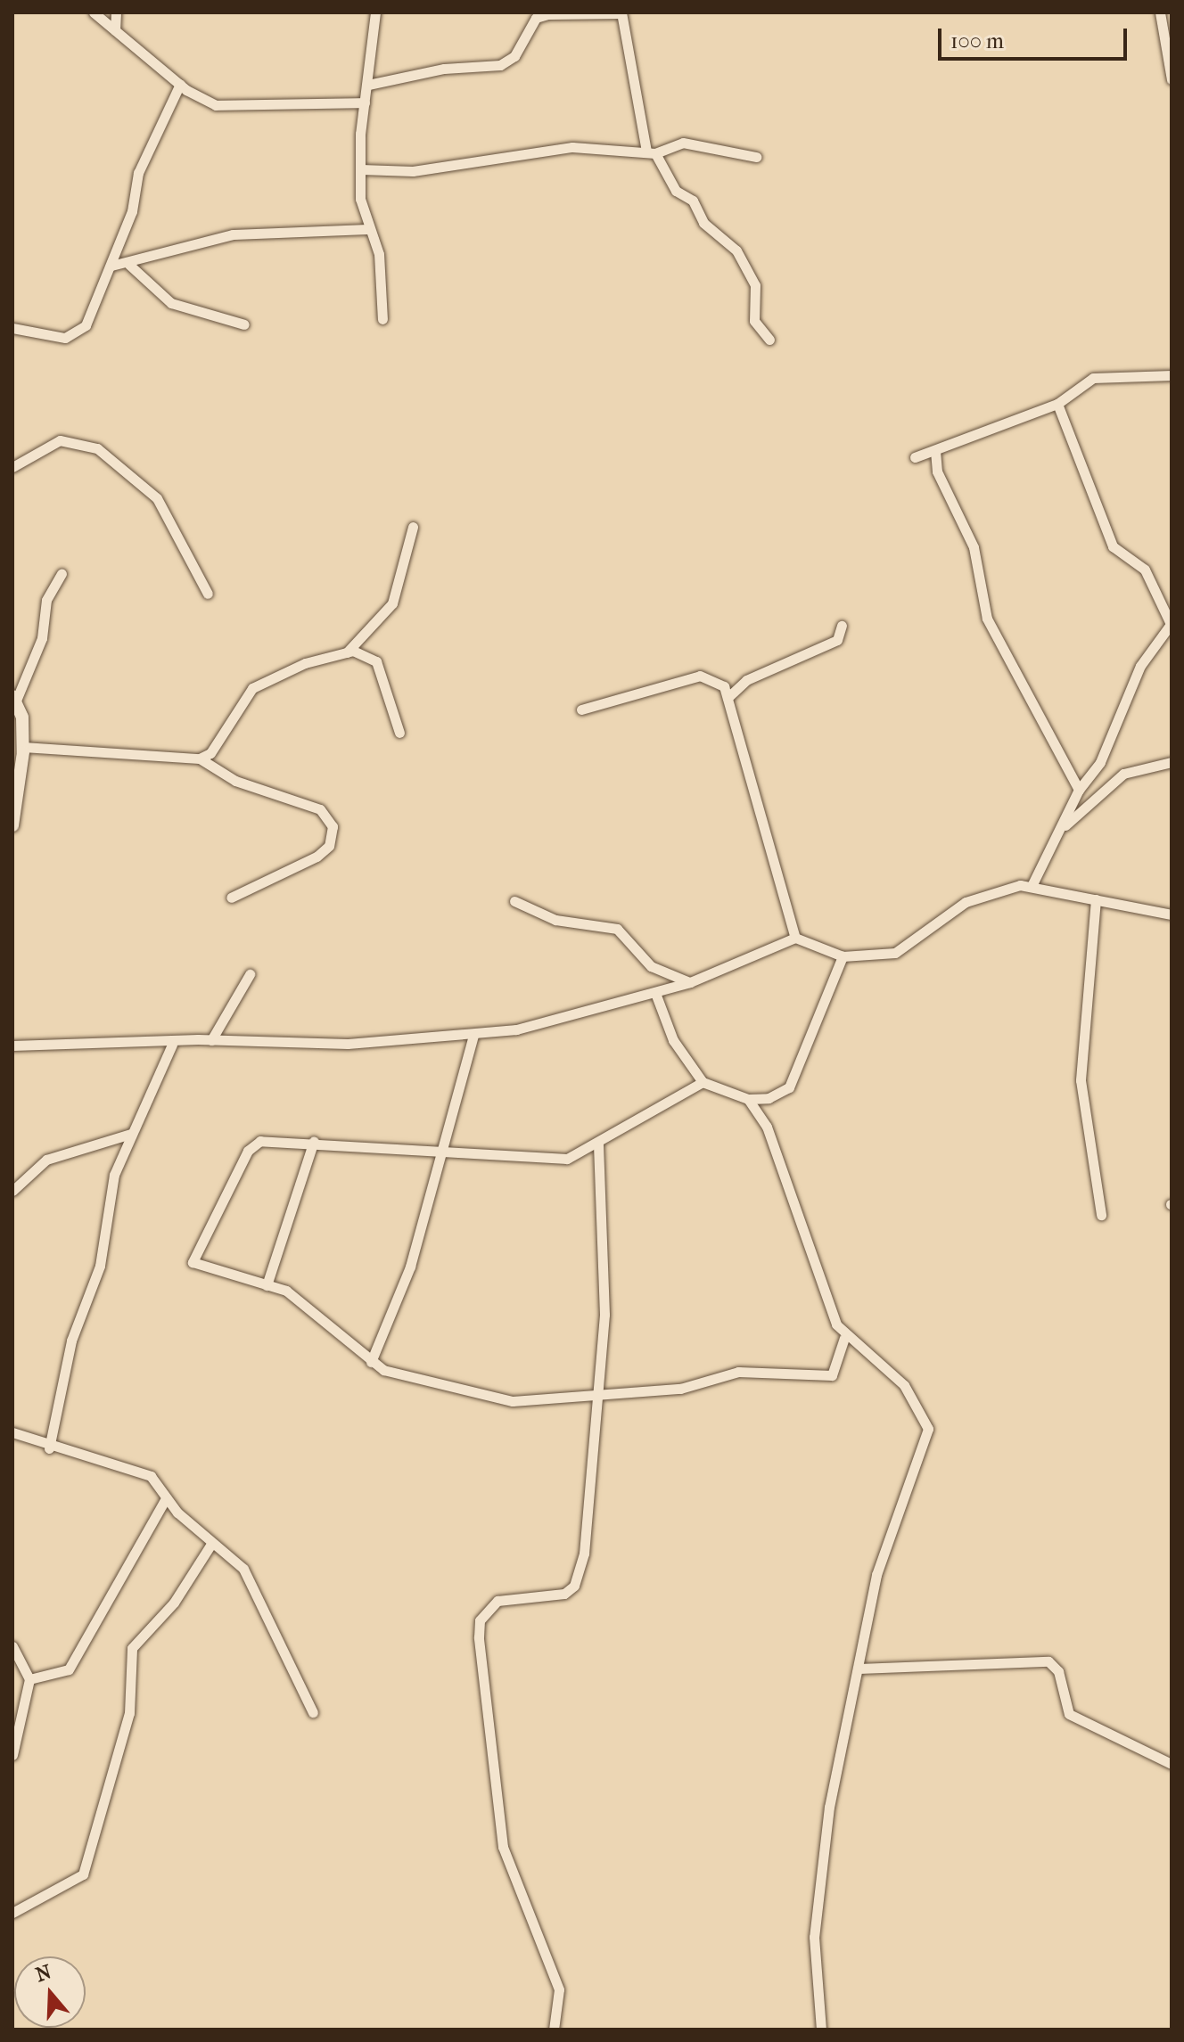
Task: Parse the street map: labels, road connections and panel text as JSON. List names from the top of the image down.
{
  "scale_bar": "100 m",
  "north": "top"
}
